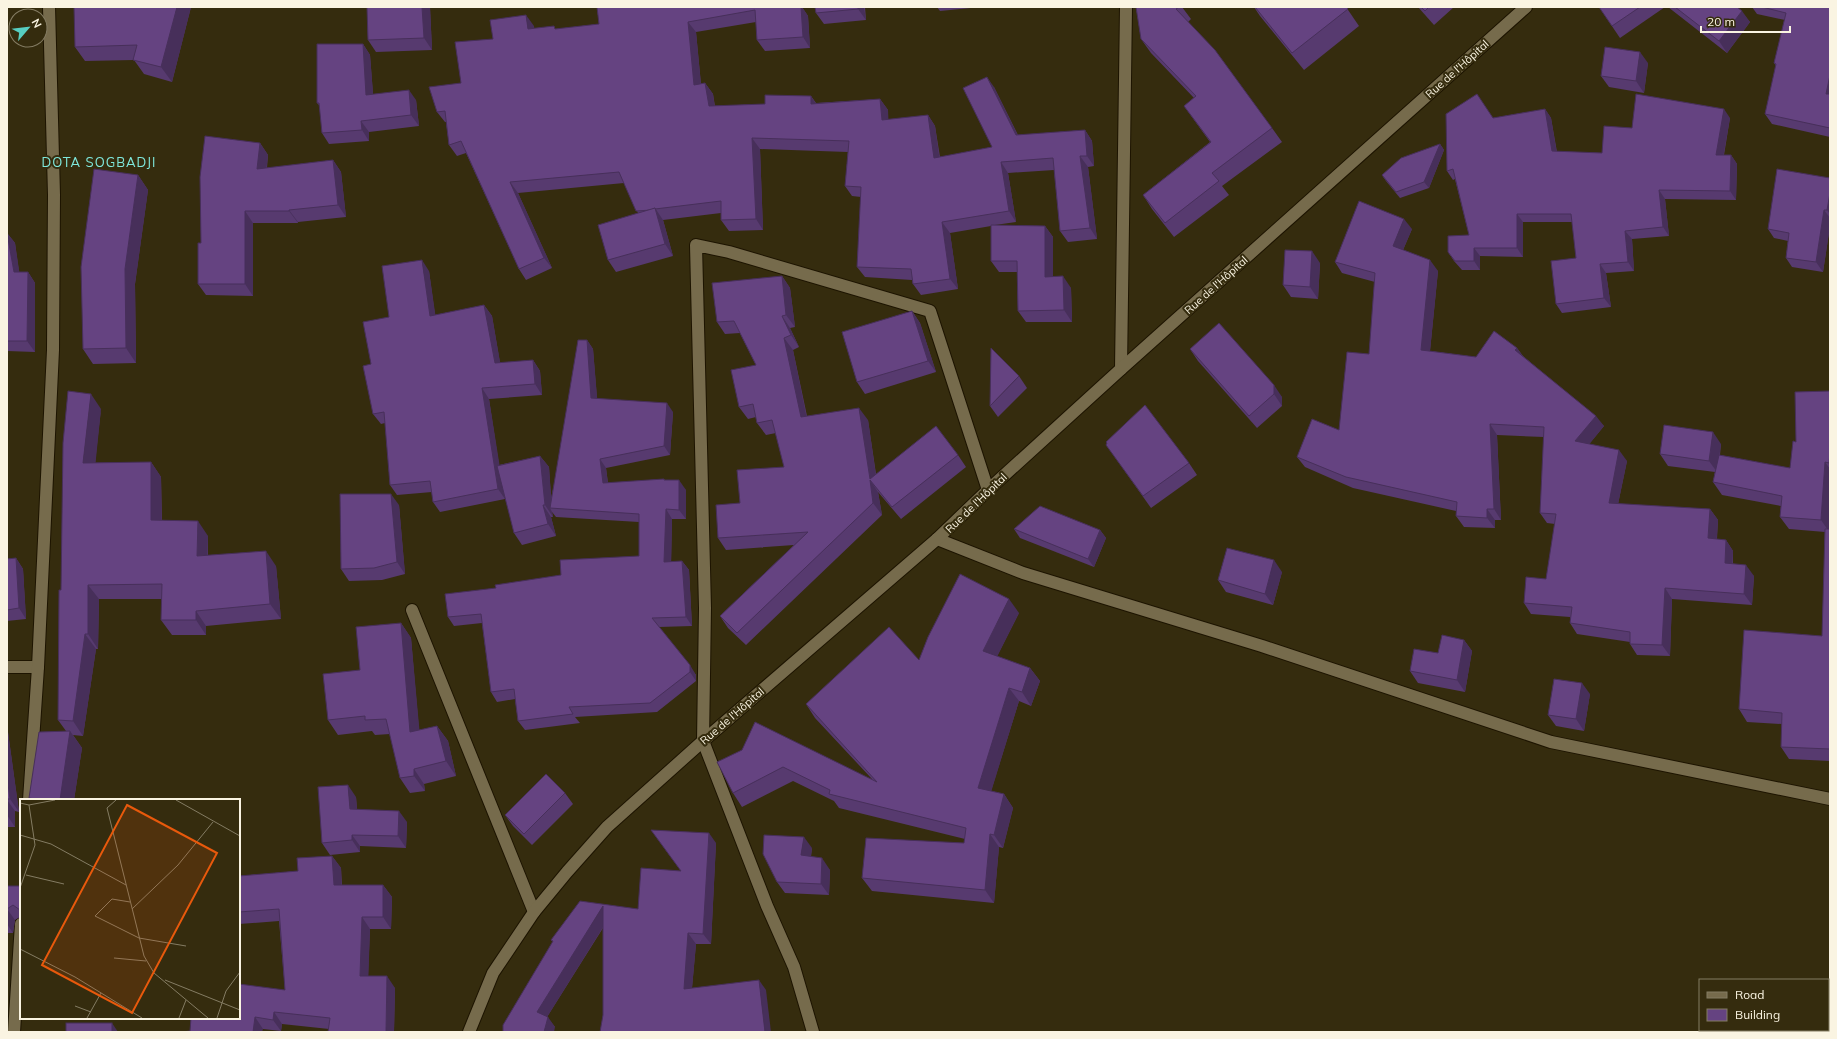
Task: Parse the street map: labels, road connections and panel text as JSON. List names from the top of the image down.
{
  "streets": {
    "street": ["Rue de l'Hôpital"]
  },
  "districts": ["DOTA SOGBADJI"],
  "legend": ["Road", "Building"],
  "scale_bar": "20 m",
  "north": "top right"
}
